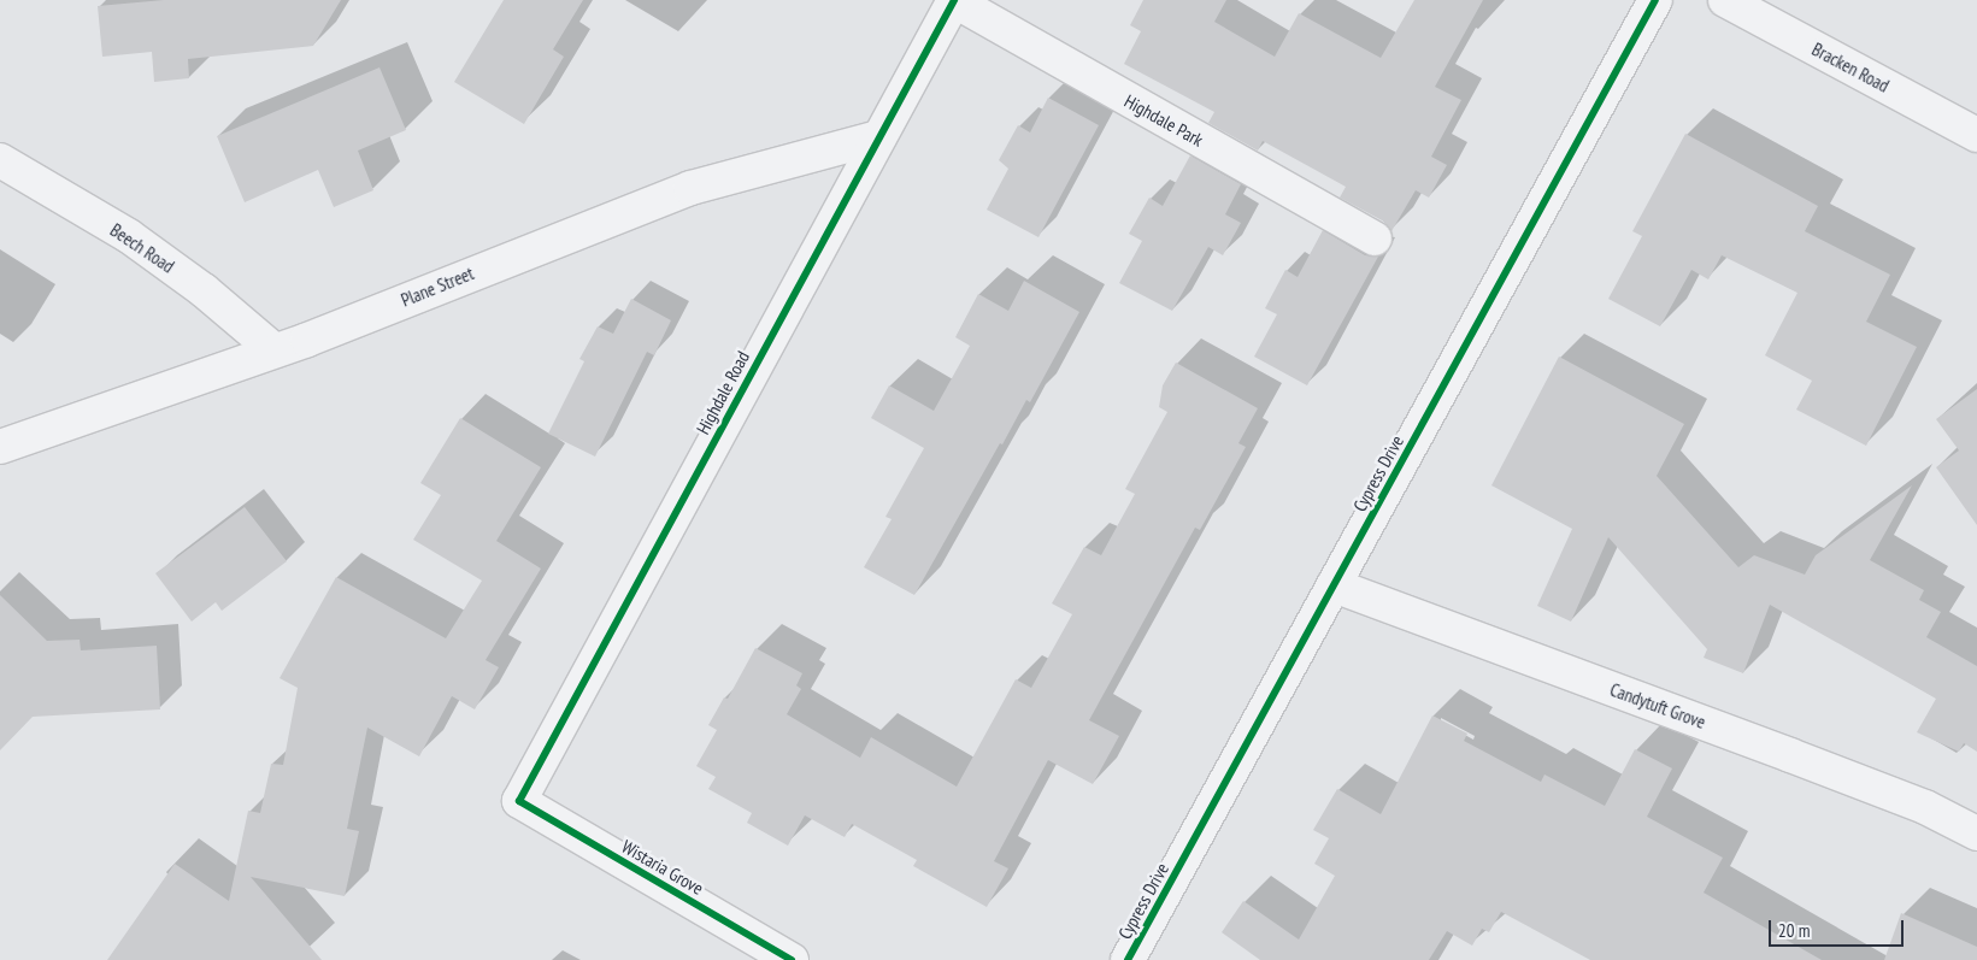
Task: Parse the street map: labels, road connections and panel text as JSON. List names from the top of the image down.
{
  "streets": {
    "street": [
      "Bracken Road",
      "Highdale Park",
      "Beech Road",
      "Plane Street",
      "Highdale Road",
      "Cypress Drive",
      "Candytuft Grove",
      "Wistaria Grove"
    ]
  },
  "crossings": [
    ["Highdale Park", "Highdale Road"],
    ["Beech Road", "Plane Street"],
    ["Plane Street", "Highdale Road"],
    ["Highdale Road", "Wistaria Grove"],
    ["Cypress Drive", "Candytuft Grove"]
  ],
  "scale_bar": "20 m"
}
